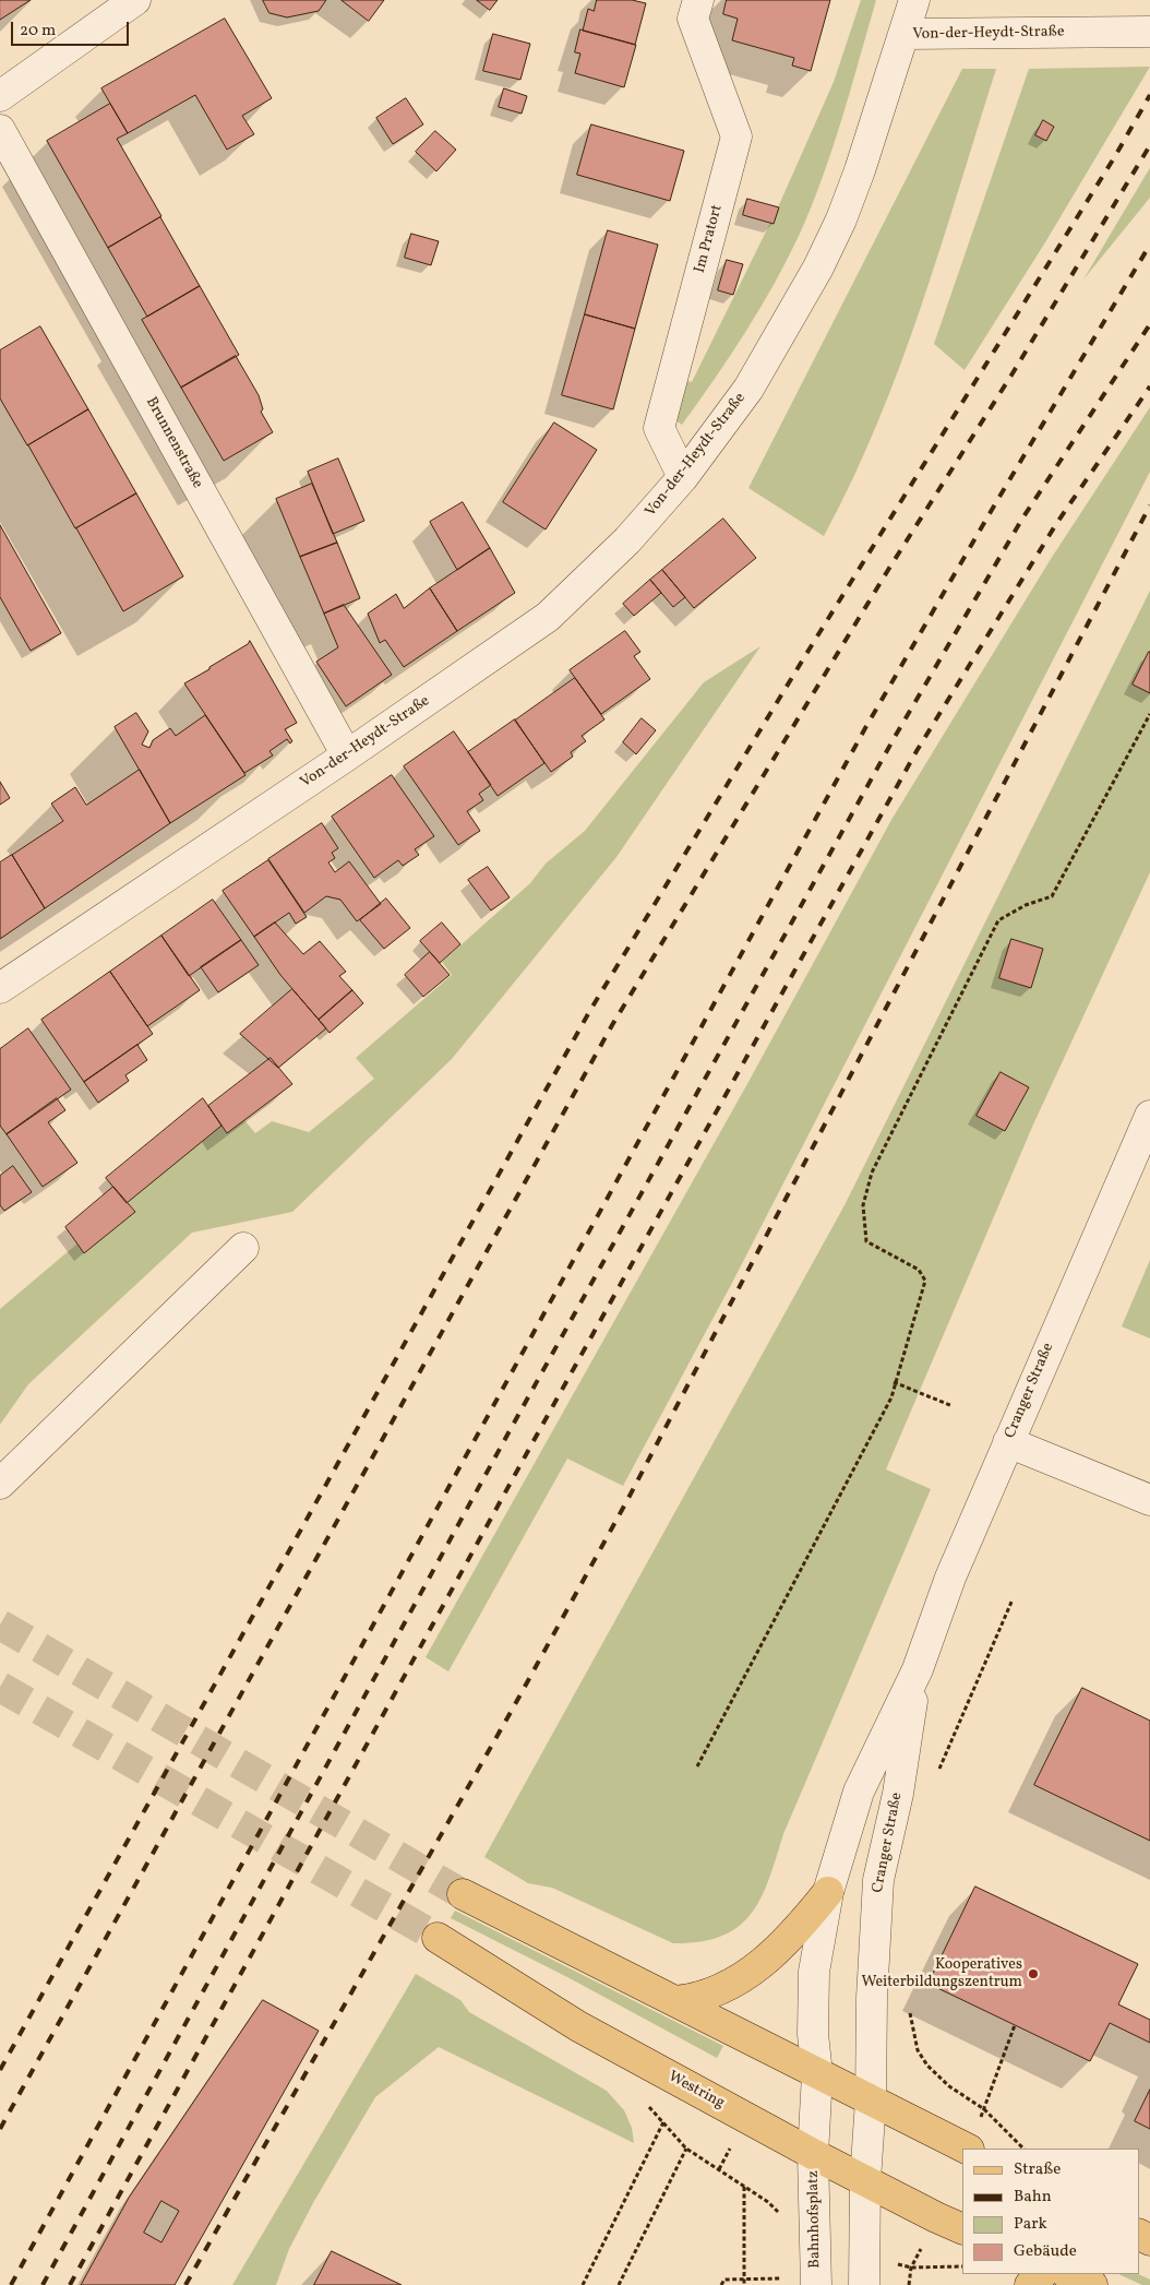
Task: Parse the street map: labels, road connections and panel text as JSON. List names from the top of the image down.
{
  "streets": {
    "main road": ["Westring"],
    "street": [
      "Von-der-Heydt-Straße",
      "Im Pratort",
      "Brunnenstraße",
      "Cranger Straße",
      "Bahnhofsplatz"
    ]
  },
  "crossings": [
    ["Von-der-Heydt-Straße", "Im Pratort"],
    ["Von-der-Heydt-Straße", "Brunnenstraße"],
    ["Cranger Straße", "Westring"],
    ["Cranger Straße", "Bahnhofsplatz"],
    ["Westring", "Bahnhofsplatz"]
  ],
  "places": ["Kooperatives Weiterbildungszentrum"],
  "legend": [
    "Straße",
    "Bahn",
    "Park",
    "Gebäude"
  ],
  "scale_bar": "20 m"
}
